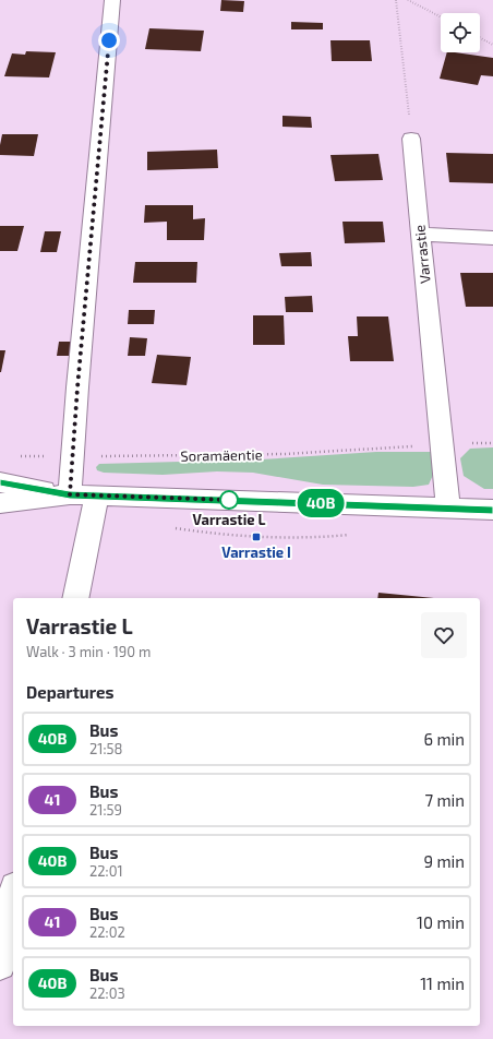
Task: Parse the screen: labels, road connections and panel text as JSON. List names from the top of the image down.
{
  "streets": {
    "street": ["Varrastie"],
    "path": ["Soramäentie"]
  },
  "crossings": [
    ["Varrastie", "Soramäentie"]
  ],
  "places": {
    "other": ["Varrastie L"],
    "transit": ["Varrastie I"]
  },
  "lines": ["bus line 40B"],
  "page": {
    "on_map": "40B",
    "heading": [
      ["Varrastie L", "Walk · 3 min · 190 m"],
      "Departures"
    ],
    "list": [
      {
        "mark": "40B",
        "name": "Bus",
        "note": "21:58",
        "value": "6 min"
      },
      {
        "mark": "41",
        "name": "Bus",
        "note": "21:59",
        "value": "7 min"
      },
      {
        "mark": "40B",
        "name": "Bus",
        "note": "22:01",
        "value": "9 min"
      },
      {
        "mark": "41",
        "name": "Bus",
        "note": "22:02",
        "value": "10 min"
      },
      {
        "mark": "40B",
        "name": "Bus",
        "note": "22:03",
        "value": "11 min"
      }
    ]
  }
}
